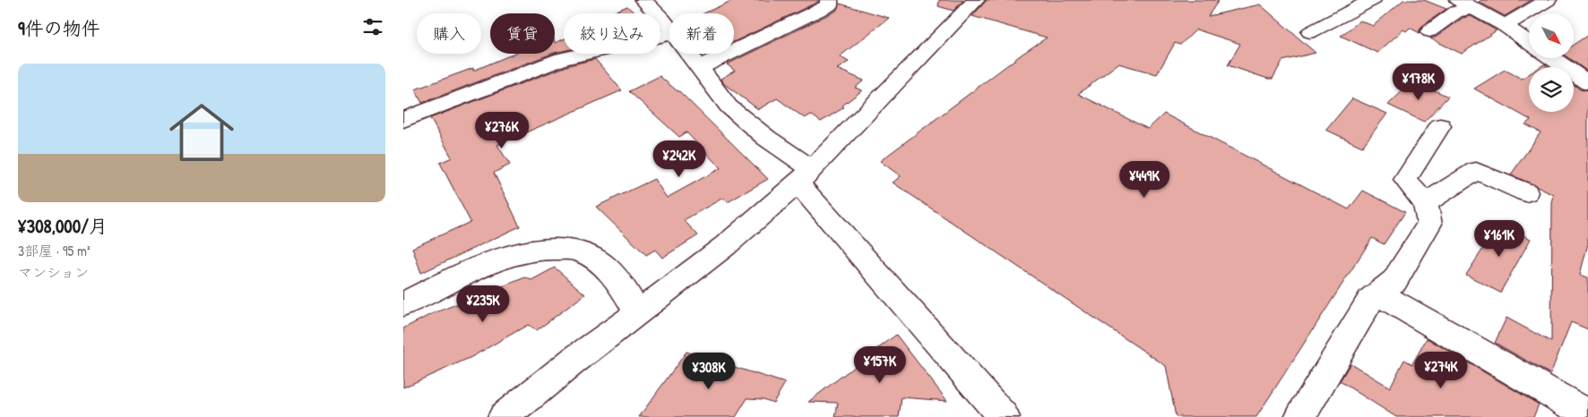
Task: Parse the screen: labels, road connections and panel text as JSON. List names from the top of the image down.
{
  "north": "bottom right",
  "page": {
    "heading": "9件の物件",
    "chip": [
      "購入",
      "賃貸",
      "絞り込み",
      "新着"
    ],
    "list": [
      {
        "name": "¥308,000/月",
        "note": "3部屋 · 95 m² · マンション"
      }
    ],
    "price": [
      "¥178K",
      "¥276K",
      "¥242K",
      "¥449K",
      "¥161K",
      "¥235K",
      "¥157K",
      "¥274K",
      "¥308K"
    ]
  }
}
